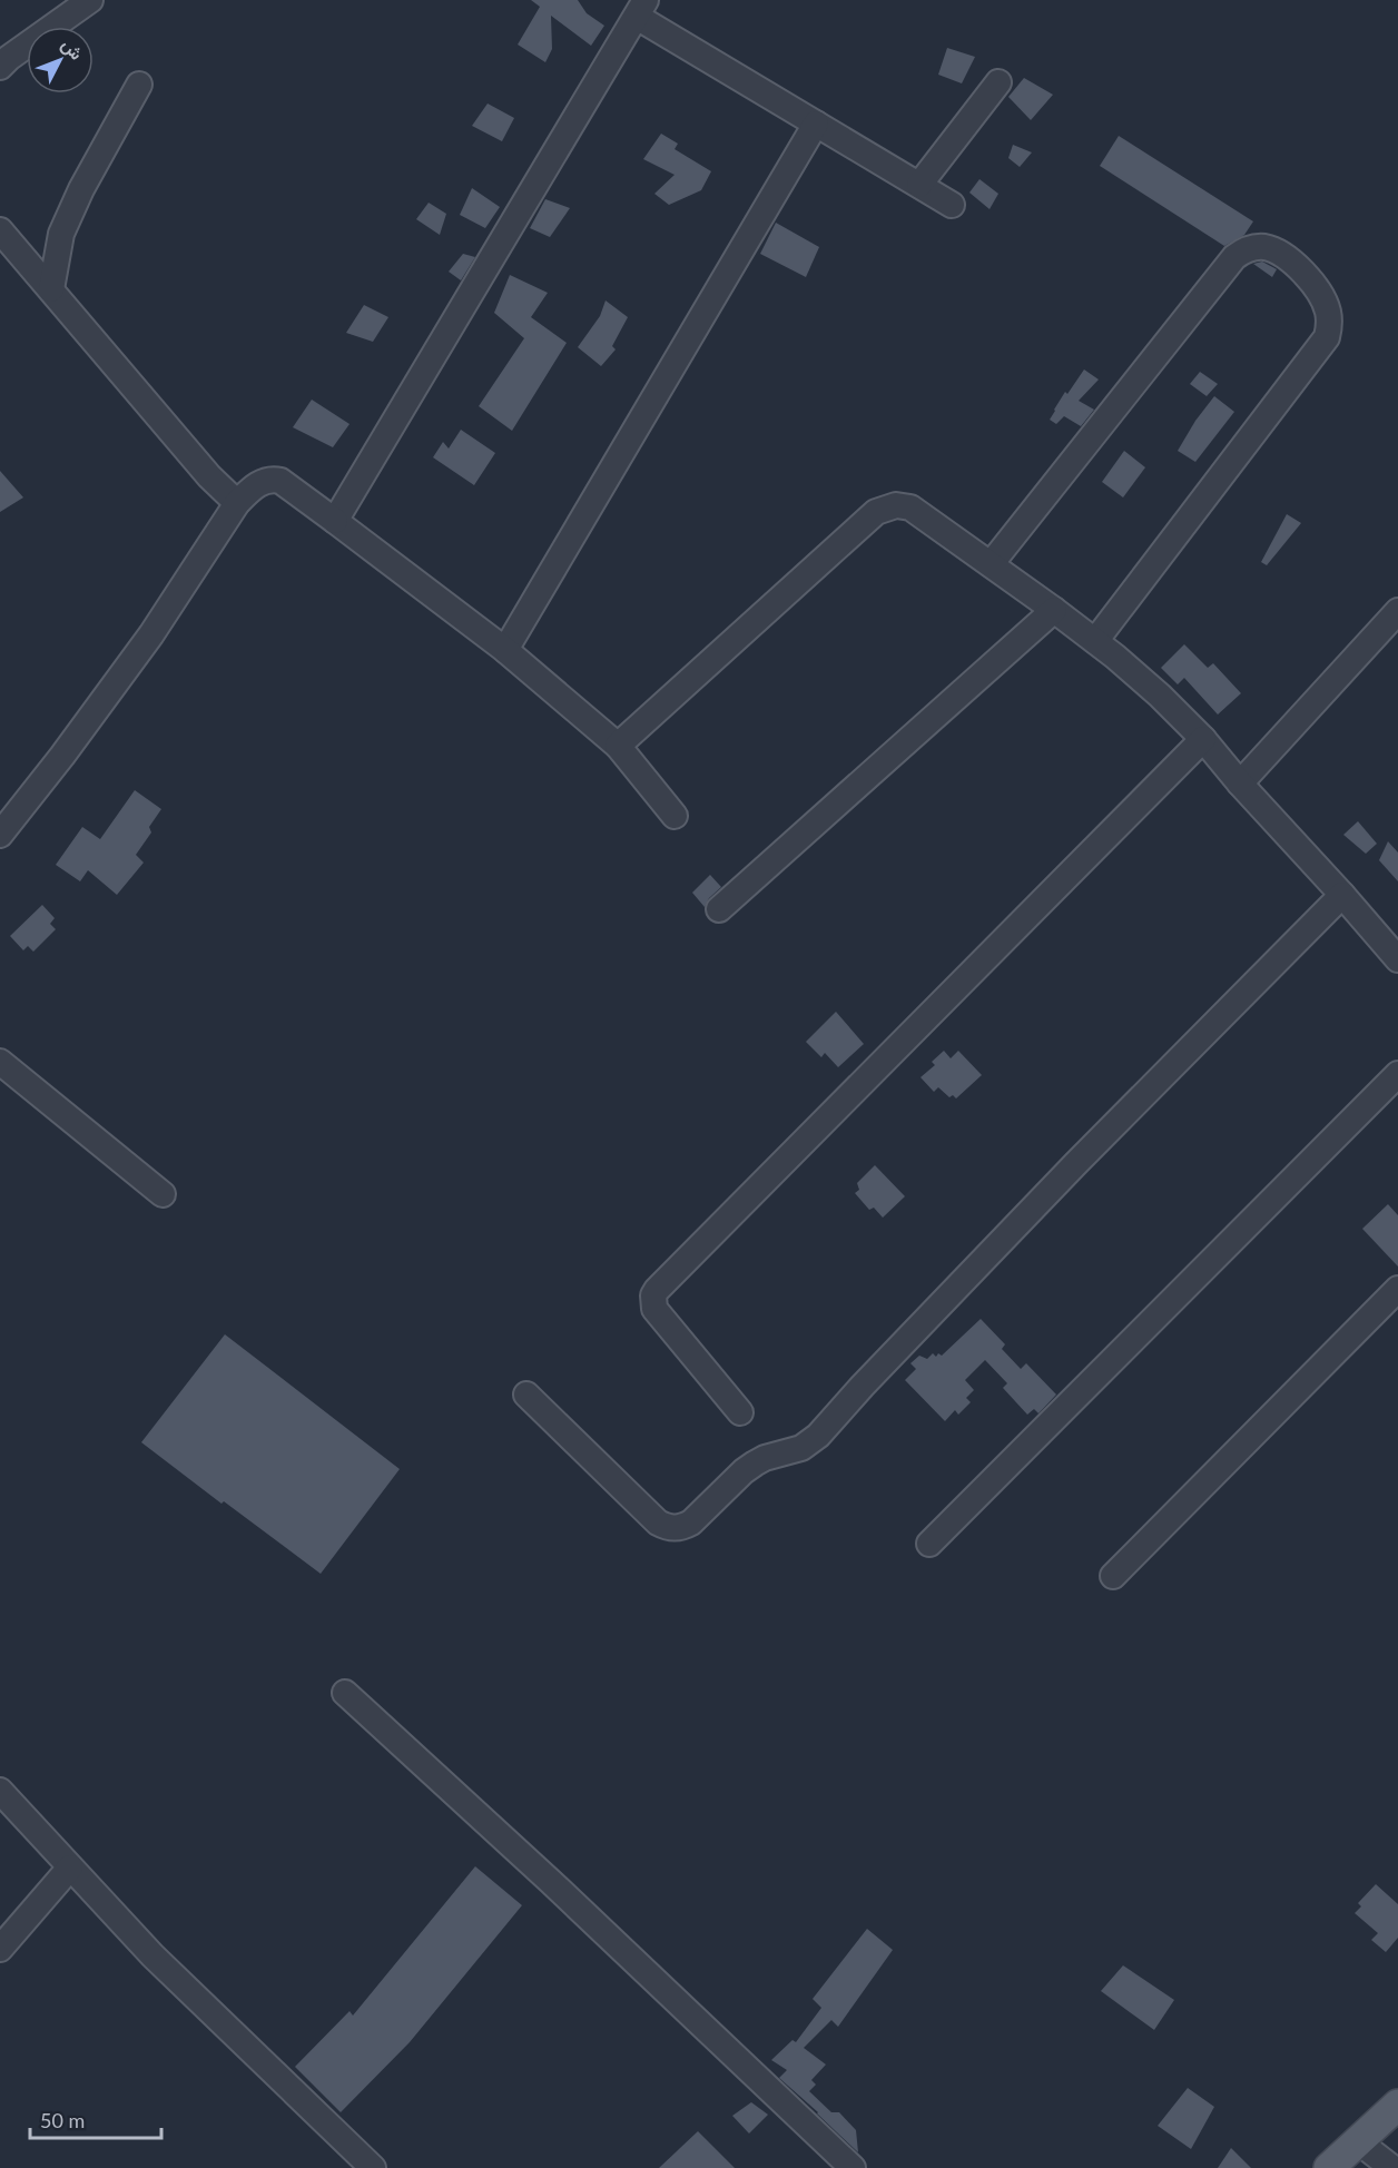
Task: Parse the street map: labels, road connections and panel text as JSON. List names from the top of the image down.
{
  "scale_bar": "50 m",
  "north": "top right"
}
